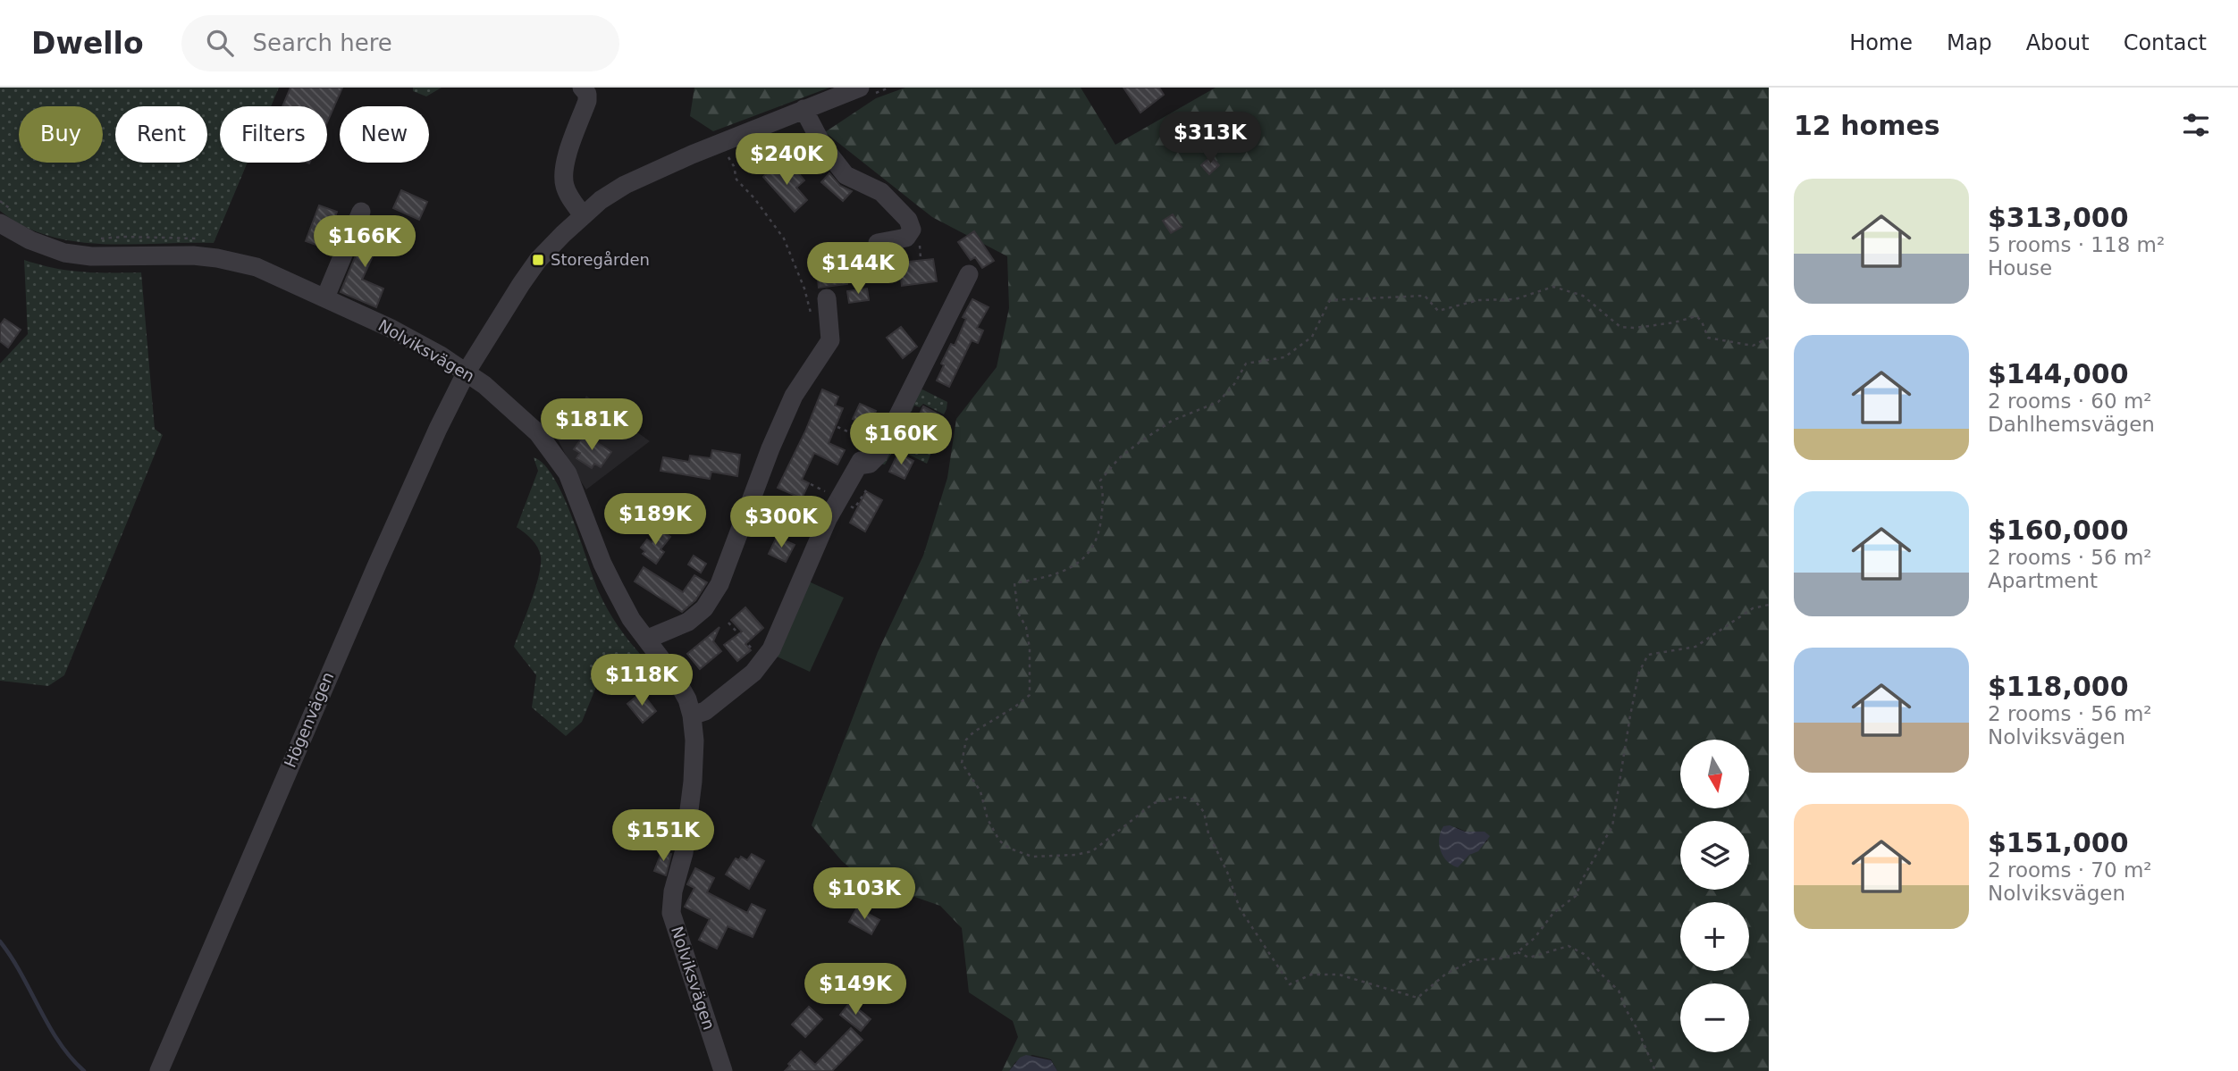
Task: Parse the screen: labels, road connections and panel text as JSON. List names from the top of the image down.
{
  "streets": {
    "street": ["Nolviksvägen", "Högenvägen"]
  },
  "crossings": [
    ["Nolviksvägen", "Högenvägen"]
  ],
  "places": {
    "transit": ["Storegården"]
  },
  "north": "bottom",
  "page": {
    "header": "Dwello",
    "search": "Search here",
    "nav": [
      "Home",
      "Map",
      "About",
      "Contact"
    ],
    "heading": "12 homes",
    "chip": [
      "Buy",
      "Rent",
      "Filters",
      "New"
    ],
    "price": [
      "$313K",
      "$240K",
      "$166K",
      "$144K",
      "$181K",
      "$160K",
      "$189K",
      "$300K",
      "$118K",
      "$151K",
      "$103K",
      "$149K"
    ],
    "list": [
      {
        "name": "$313,000",
        "note": "5 rooms · 118 m² · House"
      },
      {
        "name": "$144,000",
        "note": "2 rooms · 60 m² · Dahlhemsvägen"
      },
      {
        "name": "$160,000",
        "note": "2 rooms · 56 m² · Apartment"
      },
      {
        "name": "$118,000",
        "note": "2 rooms · 56 m² · Nolviksvägen"
      },
      {
        "name": "$151,000",
        "note": "2 rooms · 70 m² · Nolviksvägen"
      }
    ],
    "map_buttons": ["+", "−"]
  }
}
